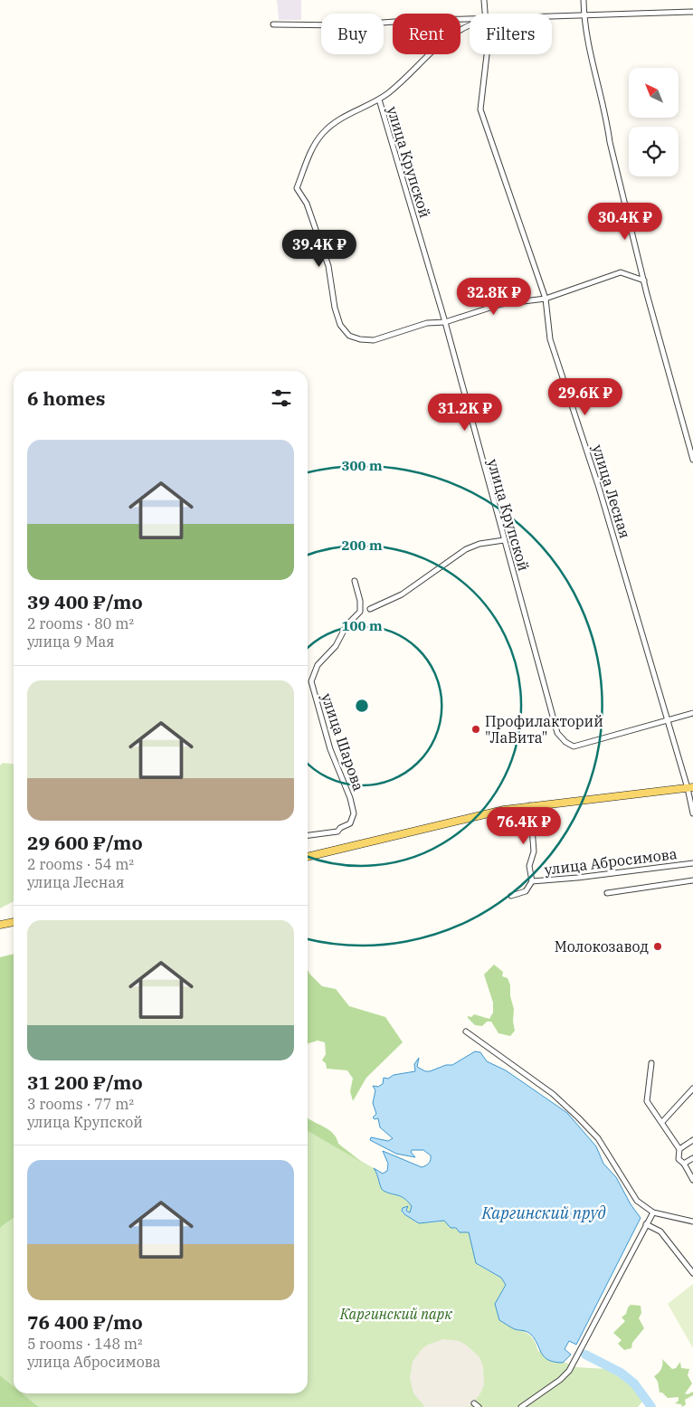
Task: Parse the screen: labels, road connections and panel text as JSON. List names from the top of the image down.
{
  "streets": {
    "street": [
      "улица Крупской",
      "улица Лесная",
      "улица Шарова",
      "улица Абросимова"
    ]
  },
  "crossings": [
    ["улица Крупской", "улица Лесная"]
  ],
  "water": ["Каргинский пруд"],
  "parks": ["Каргинский парк"],
  "places": ["Профилакторий \"ЛаВита\"", "Молокозавод"],
  "north": "top left",
  "page": {
    "chip": ["Buy", "Rent", "Filters"],
    "price": [
      "30.4K ₽",
      "39.4K ₽",
      "32.8K ₽",
      "29.6K ₽",
      "31.2K ₽",
      "76.4K ₽"
    ],
    "heading": "6 homes",
    "list": [
      {
        "name": "39 400 ₽/mo",
        "note": "2 rooms · 80 m² · улица 9 Мая"
      },
      {
        "name": "29 600 ₽/mo",
        "note": "2 rooms · 54 m² · улица Лесная"
      },
      {
        "name": "31 200 ₽/mo",
        "note": "3 rooms · 77 m² · улица Крупской"
      },
      {
        "name": "76 400 ₽/mo",
        "note": "5 rooms · 148 m² · улица Абросимова"
      }
    ]
  },
  "rings": ["300 m", "200 m", "100 m"]
}
